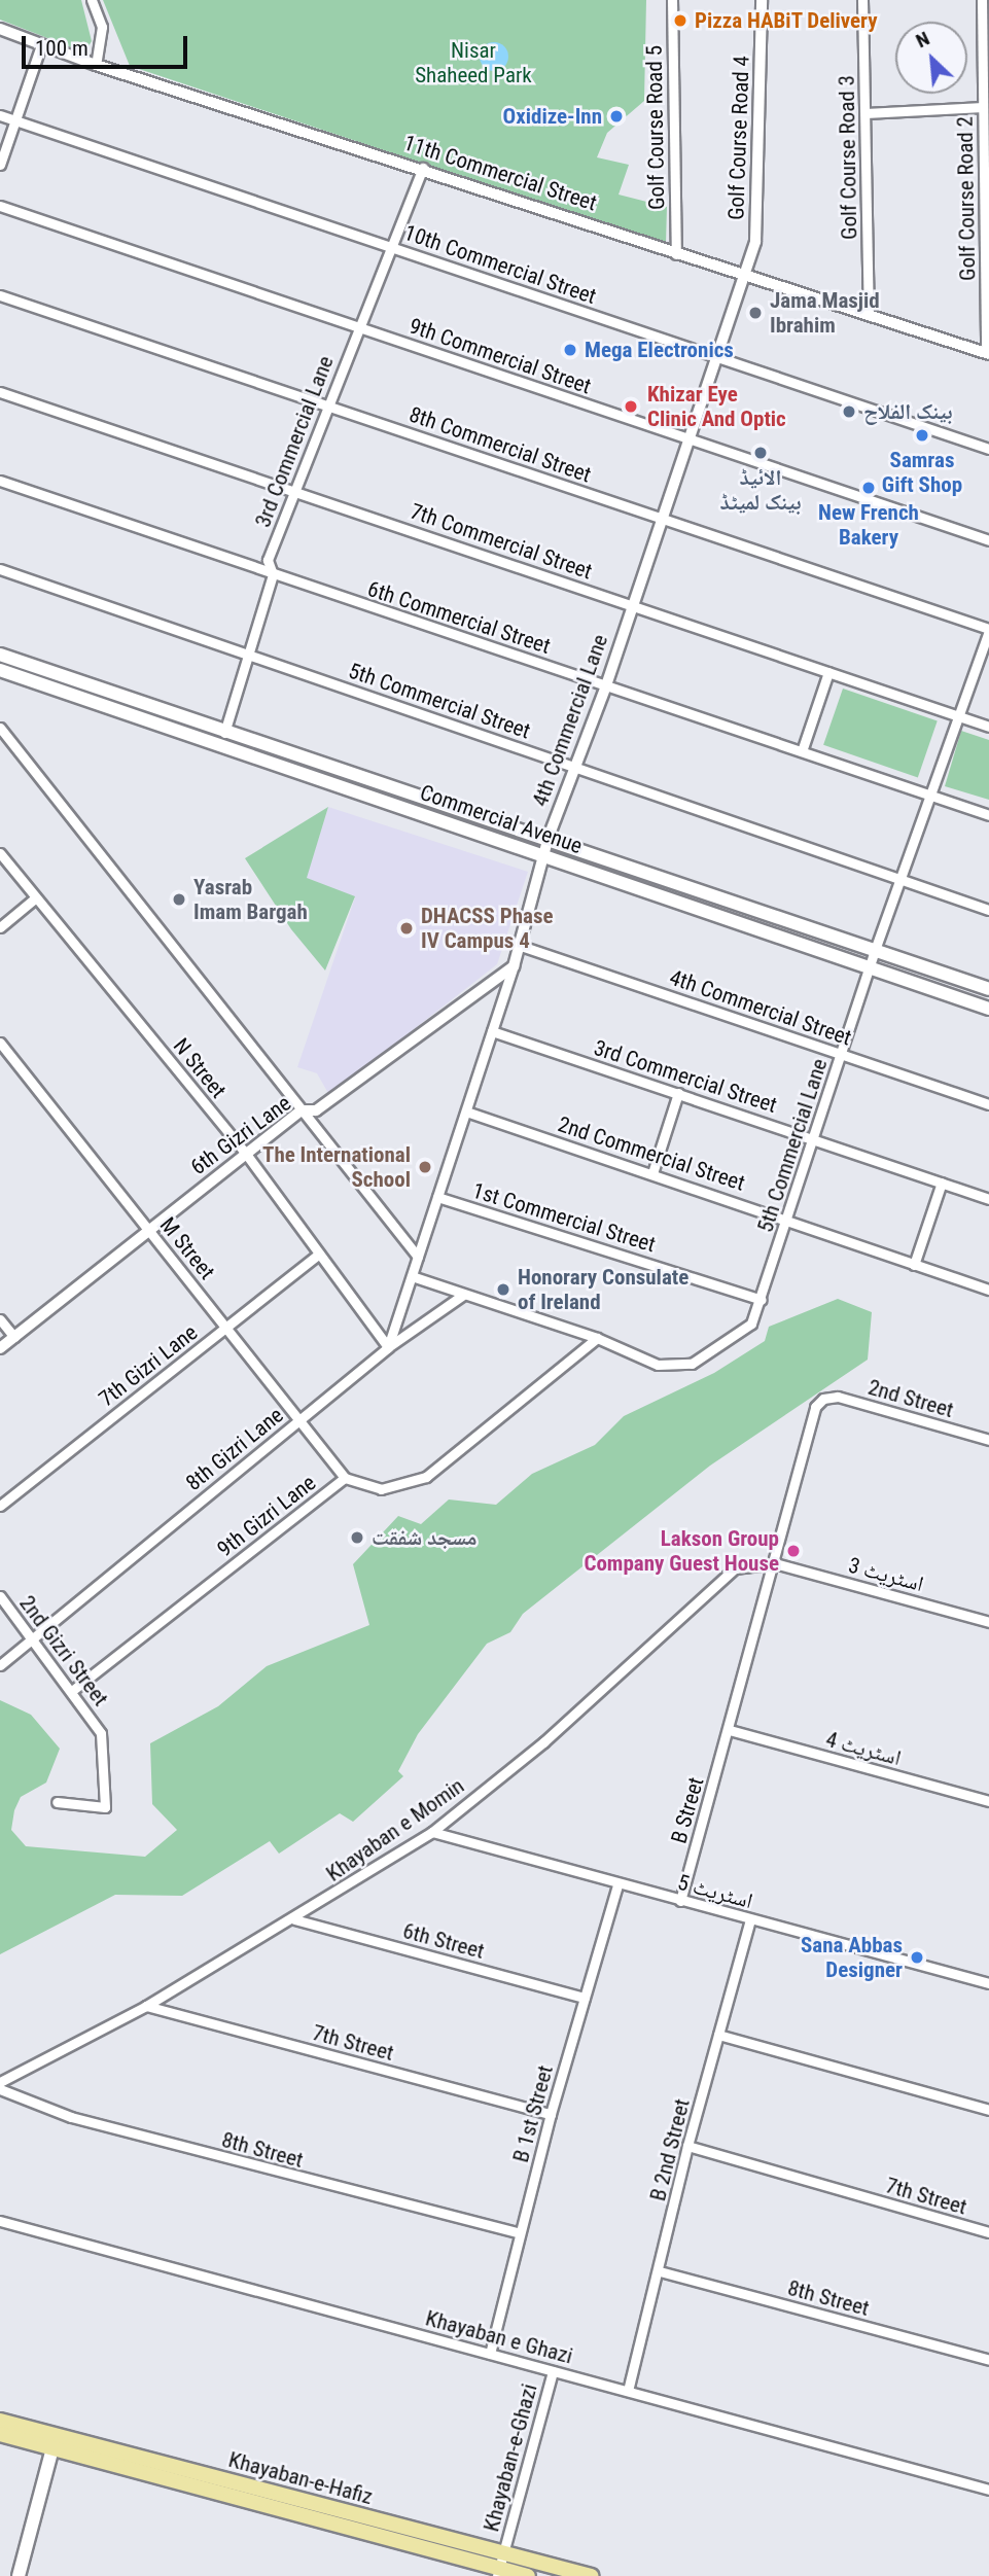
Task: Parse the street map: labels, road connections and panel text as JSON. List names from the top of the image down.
{
  "streets": {
    "main road": ["Commercial Avenue", "Khayaban-e-Hafiz"],
    "street": [
      "Golf Course Road 5",
      "Golf Course Road 4",
      "Golf Course Road 3",
      "11th Commercial Street",
      "Golf Course Road 2",
      "10th Commercial Street",
      "9th Commercial Street",
      "3rd Commercial Lane",
      "8th Commercial Street",
      "7th Commercial Street",
      "6th Commercial Street",
      "5th Commercial Street",
      "4th Commercial Lane",
      "4th Commercial Street",
      "N Street",
      "3rd Commercial Street",
      "6th Gizri Lane",
      "5th Commercial Lane",
      "2nd Commercial Street",
      "1st Commercial Street",
      "M Street",
      "7th Gizri Lane",
      "2nd Street",
      "8th Gizri Lane",
      "9th Gizri Lane",
      "اسٹریٹ 3",
      "2nd Gizri Street",
      "اسٹریٹ 4",
      "B Street",
      "Khayaban e Momin",
      "اسٹریٹ 5",
      "6th Street",
      "7th Street",
      "B 1st Street",
      "8th Street",
      "B 2nd Street",
      "Khayaban e Ghazi",
      "Khayaban-e-Ghazi"
    ]
  },
  "crossings": [
    ["Golf Course Road 5", "11th Commercial Street"],
    ["Golf Course Road 4", "11th Commercial Street"],
    ["Golf Course Road 4", "4th Commercial Lane"],
    ["Golf Course Road 3", "11th Commercial Street"],
    ["11th Commercial Street", "Golf Course Road 2"],
    ["11th Commercial Street", "3rd Commercial Lane"],
    ["11th Commercial Street", "4th Commercial Lane"],
    ["10th Commercial Street", "3rd Commercial Lane"],
    ["10th Commercial Street", "4th Commercial Lane"],
    ["9th Commercial Street", "3rd Commercial Lane"],
    ["9th Commercial Street", "4th Commercial Lane"],
    ["3rd Commercial Lane", "8th Commercial Street"],
    ["3rd Commercial Lane", "7th Commercial Street"],
    ["3rd Commercial Lane", "6th Commercial Street"],
    ["3rd Commercial Lane", "5th Commercial Street"],
    ["3rd Commercial Lane", "Commercial Avenue"],
    ["8th Commercial Street", "4th Commercial Lane"],
    ["8th Commercial Street", "5th Commercial Lane"],
    ["7th Commercial Street", "4th Commercial Lane"],
    ["7th Commercial Street", "5th Commercial Lane"],
    ["6th Commercial Street", "4th Commercial Lane"],
    ["6th Commercial Street", "5th Commercial Lane"],
    ["5th Commercial Street", "4th Commercial Lane"],
    ["5th Commercial Street", "5th Commercial Lane"],
    ["4th Commercial Lane", "Commercial Avenue"],
    ["4th Commercial Lane", "4th Commercial Street"],
    ["4th Commercial Lane", "N Street"],
    ["4th Commercial Lane", "3rd Commercial Street"],
    ["4th Commercial Lane", "6th Gizri Lane"],
    ["4th Commercial Lane", "5th Commercial Lane"],
    ["4th Commercial Lane", "2nd Commercial Street"],
    ["4th Commercial Lane", "1st Commercial Street"],
    ["4th Commercial Lane", "8th Gizri Lane"],
    ["Commercial Avenue", "5th Commercial Lane"],
    ["4th Commercial Street", "5th Commercial Lane"],
    ["N Street", "6th Gizri Lane"],
    ["N Street", "7th Gizri Lane"],
    ["N Street", "8th Gizri Lane"],
    ["3rd Commercial Street", "5th Commercial Lane"],
    ["6th Gizri Lane", "M Street"],
    ["5th Commercial Lane", "2nd Commercial Street"],
    ["5th Commercial Lane", "1st Commercial Street"],
    ["5th Commercial Lane", "8th Gizri Lane"],
    ["5th Commercial Lane", "9th Gizri Lane"],
    ["M Street", "7th Gizri Lane"],
    ["M Street", "8th Gizri Lane"],
    ["M Street", "9th Gizri Lane"],
    ["2nd Street", "اسٹریٹ 3"],
    ["2nd Street", "B Street"],
    ["2nd Street", "Khayaban e Momin"],
    ["8th Gizri Lane", "2nd Gizri Street"],
    ["9th Gizri Lane", "2nd Gizri Street"],
    ["اسٹریٹ 3", "B Street"],
    ["اسٹریٹ 3", "Khayaban e Momin"],
    ["اسٹریٹ 4", "B Street"],
    ["B Street", "Khayaban e Momin"],
    ["B Street", "اسٹریٹ 5"],
    ["Khayaban e Momin", "اسٹریٹ 5"],
    ["Khayaban e Momin", "6th Street"],
    ["Khayaban e Momin", "7th Street"],
    ["اسٹریٹ 5", "B 1st Street"],
    ["اسٹریٹ 5", "B 2nd Street"],
    ["6th Street", "B 1st Street"],
    ["7th Street", "B 1st Street"],
    ["7th Street", "B 2nd Street"],
    ["B 1st Street", "8th Street"],
    ["B 1st Street", "Khayaban e Ghazi"],
    ["8th Street", "B 2nd Street"],
    ["B 2nd Street", "Khayaban e Ghazi"],
    ["Khayaban e Ghazi", "Khayaban-e-Ghazi"],
    ["Khayaban-e-Ghazi", "Khayaban-e-Hafiz"]
  ],
  "parks": ["Nisar Shaheed Park"],
  "places": [
    "Pizza HABiT Delivery",
    "Oxidize-Inn",
    "Jama Masjid Ibrahim",
    "Mega Electronics",
    "Khizar Eye Clinic And Optic",
    "بینک الفلاح",
    "Samras Gift Shop",
    "الائیڈ بینک لمیٹڈ",
    "New French Bakery",
    "Yasrab Imam Bargah",
    "DHACSS Phase IV Campus 4",
    "The International School",
    "Honorary Consulate of Ireland",
    "مسجد شفقت",
    "Lakson Group Company Guest House",
    "Sana Abbas Designer"
  ],
  "scale_bar": "100 m",
  "north": "top left"
}
